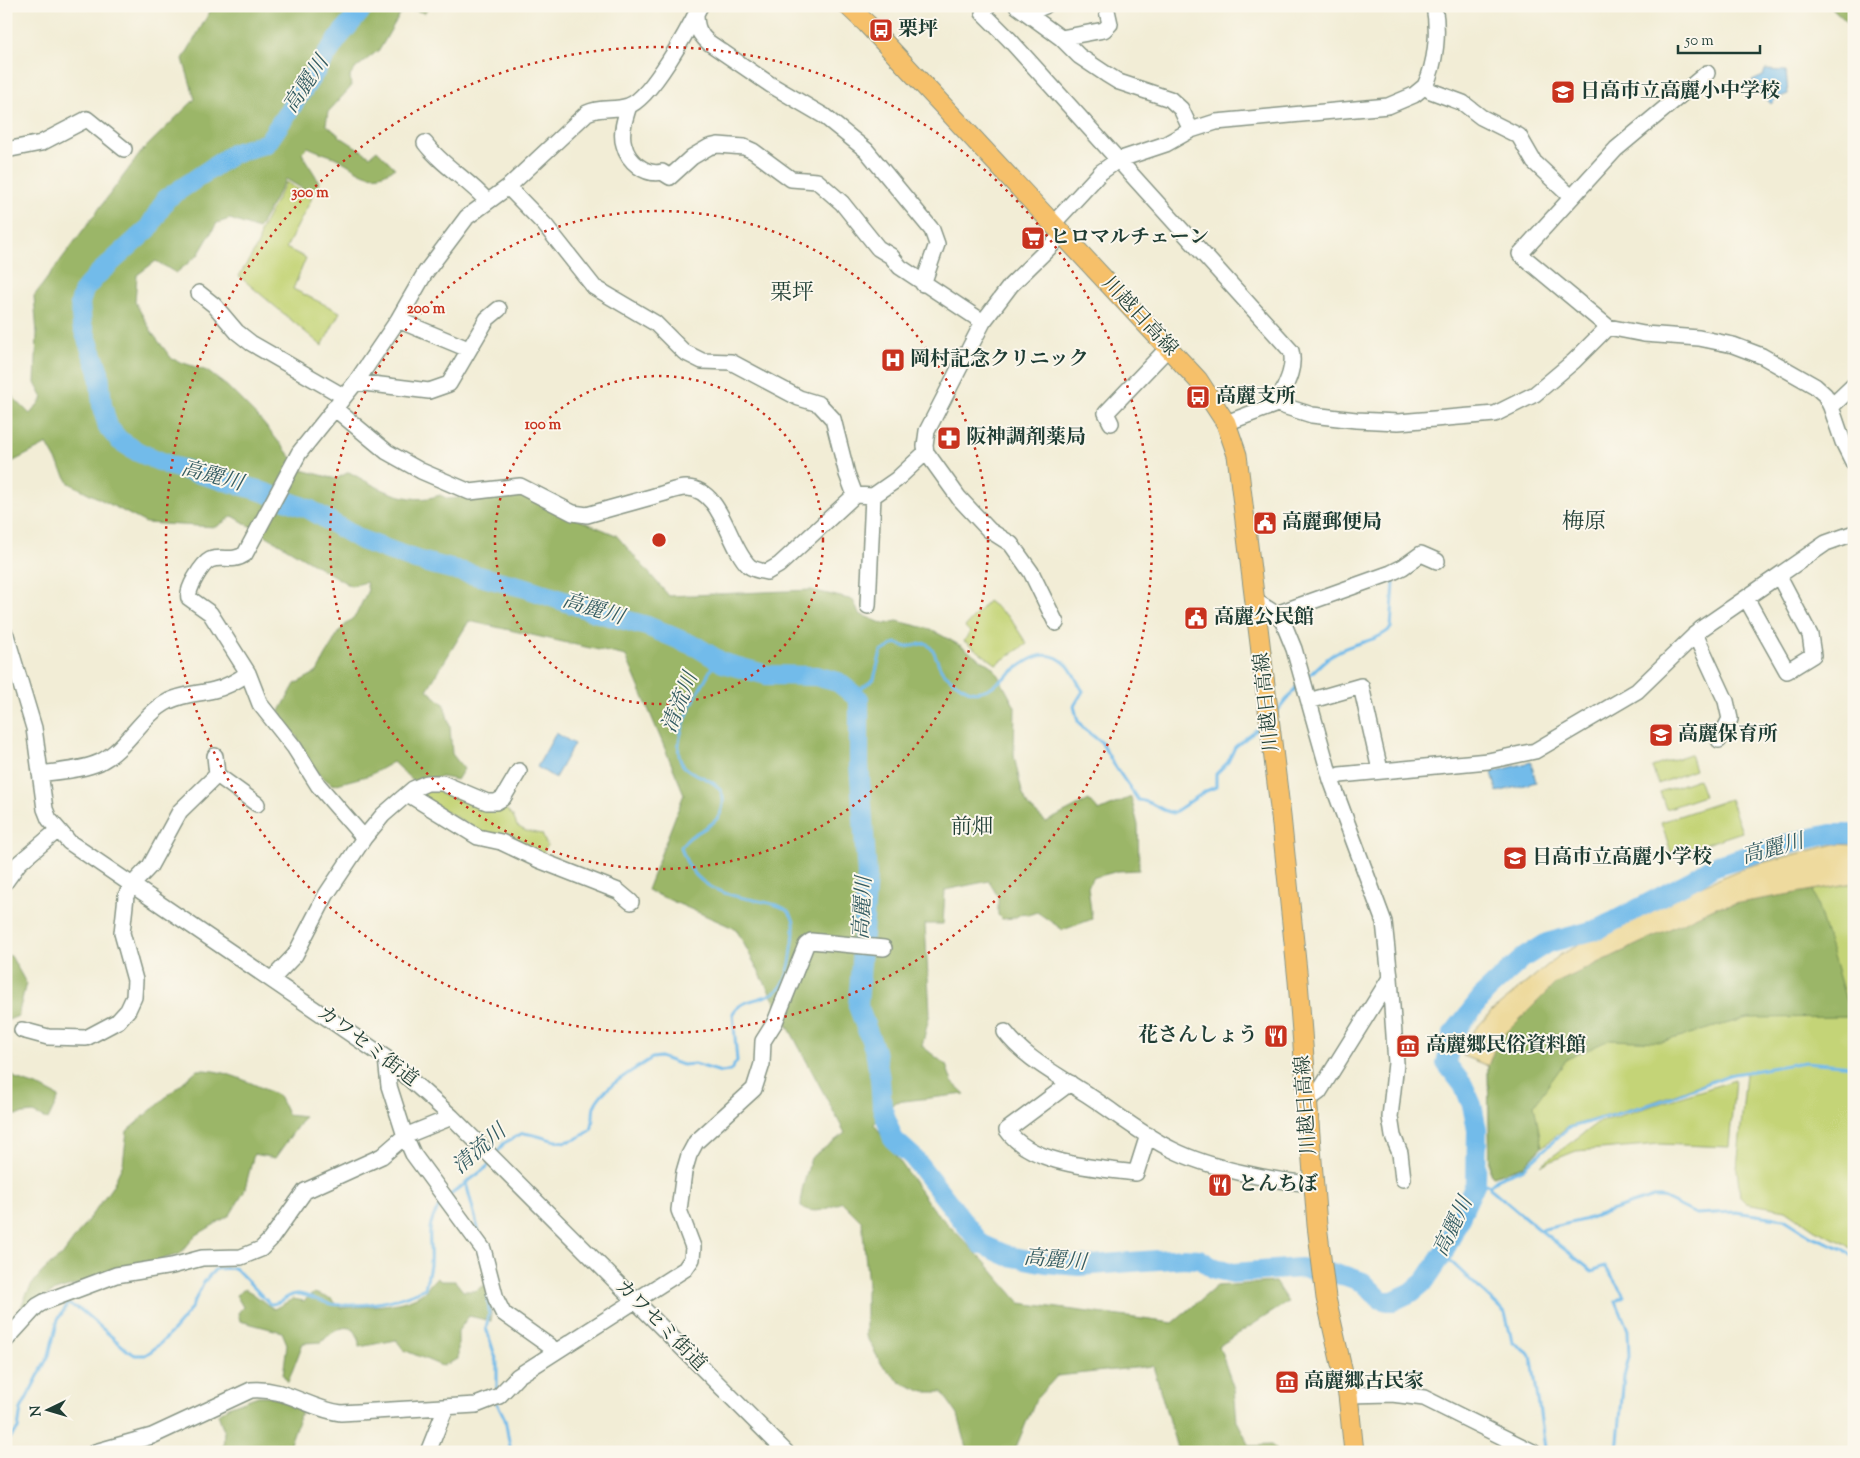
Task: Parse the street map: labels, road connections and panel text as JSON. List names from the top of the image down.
{
  "streets": {
    "main road": ["川越日高線"],
    "street": ["カワセミ街道"]
  },
  "districts": ["栗坪", "梅原", "前畑"],
  "water": ["高麗川", "清流川"],
  "places": {
    "bus stop": ["栗坪", "高麗支所"],
    "school or university": ["日高市立高麗小中学校", "高麗保育所", "日高市立高麗小学校"],
    "supermarket": ["ヒロマルチェーン"],
    "hospital": ["岡村記念クリニック"],
    "pharmacy": ["阪神調剤薬局"],
    "public building": ["高麗郵便局", "高麗公民館"],
    "restaurant": ["花さんしょう", "とんちぼ"],
    "museum": ["高麗郷民俗資料館", "高麗郷古民家"]
  },
  "scale_bar": "50 m",
  "north": "left",
  "rings": ["300 m", "200 m", "100 m"]
}
